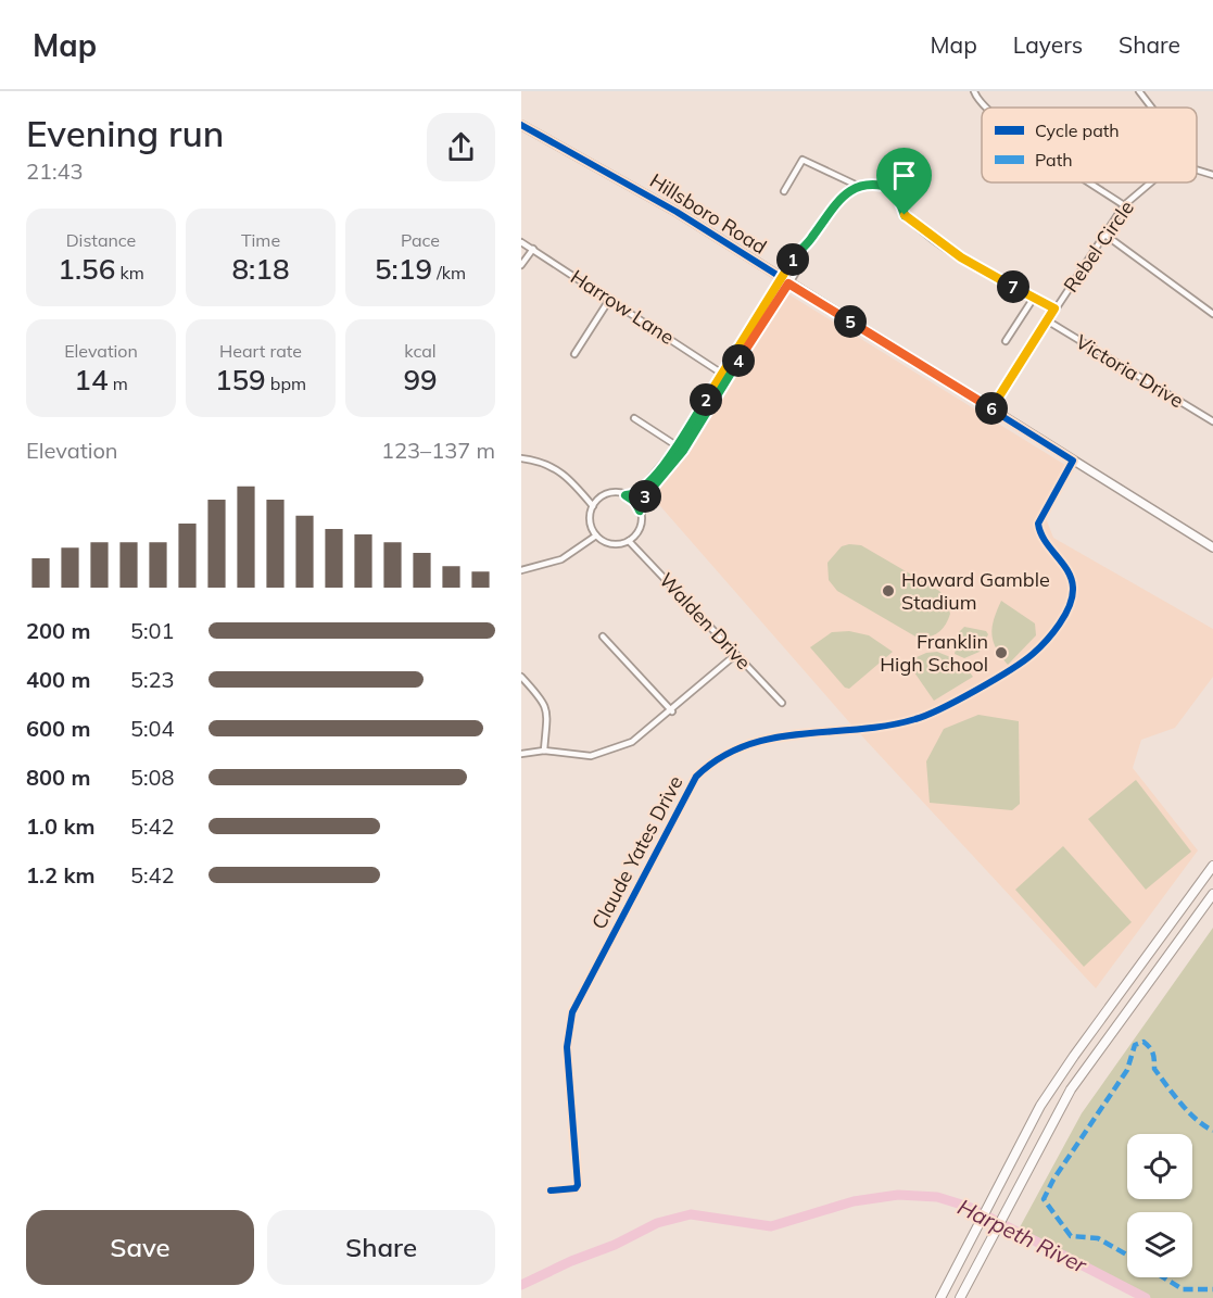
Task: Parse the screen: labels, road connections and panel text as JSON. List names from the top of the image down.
{
  "streets": {
    "main road": ["Hillsboro Road"],
    "street": [
      "Rebel Circle",
      "Harrow Lane",
      "Victoria Drive",
      "Walden Drive",
      "Claude Yates Drive"
    ]
  },
  "crossings": [
    ["Hillsboro Road", "Rebel Circle"],
    ["Hillsboro Road", "Claude Yates Drive"],
    ["Rebel Circle", "Victoria Drive"]
  ],
  "water": ["Harpeth River"],
  "places": ["Howard Gamble Stadium", "Franklin High School"],
  "legend": ["Cycle path", "Path"],
  "page": {
    "header": "Map",
    "nav": ["Map", "Layers", "Share"],
    "heading": ["Evening run", "21:43"],
    "stats": [
      ["Distance", "1.56 km"],
      ["Time", "8:18"],
      ["Pace", "5:19 /km"],
      ["Elevation", "14 m"],
      ["Heart rate", "159 bpm"],
      ["kcal", "99"]
    ],
    "pins": [
      "1",
      "7",
      "5",
      "4",
      "2",
      "6",
      "3"
    ],
    "chart": ["Elevation", "123–137 m"],
    "list": [
      {
        "name": "200 m",
        "note": "5:01"
      },
      {
        "name": "400 m",
        "note": "5:23"
      },
      {
        "name": "600 m",
        "note": "5:04"
      },
      {
        "name": "800 m",
        "note": "5:08"
      },
      {
        "name": "1.0 km",
        "note": "5:42"
      },
      {
        "name": "1.2 km",
        "note": "5:42"
      }
    ],
    "buttons": ["Save", "Share"]
  }
}
